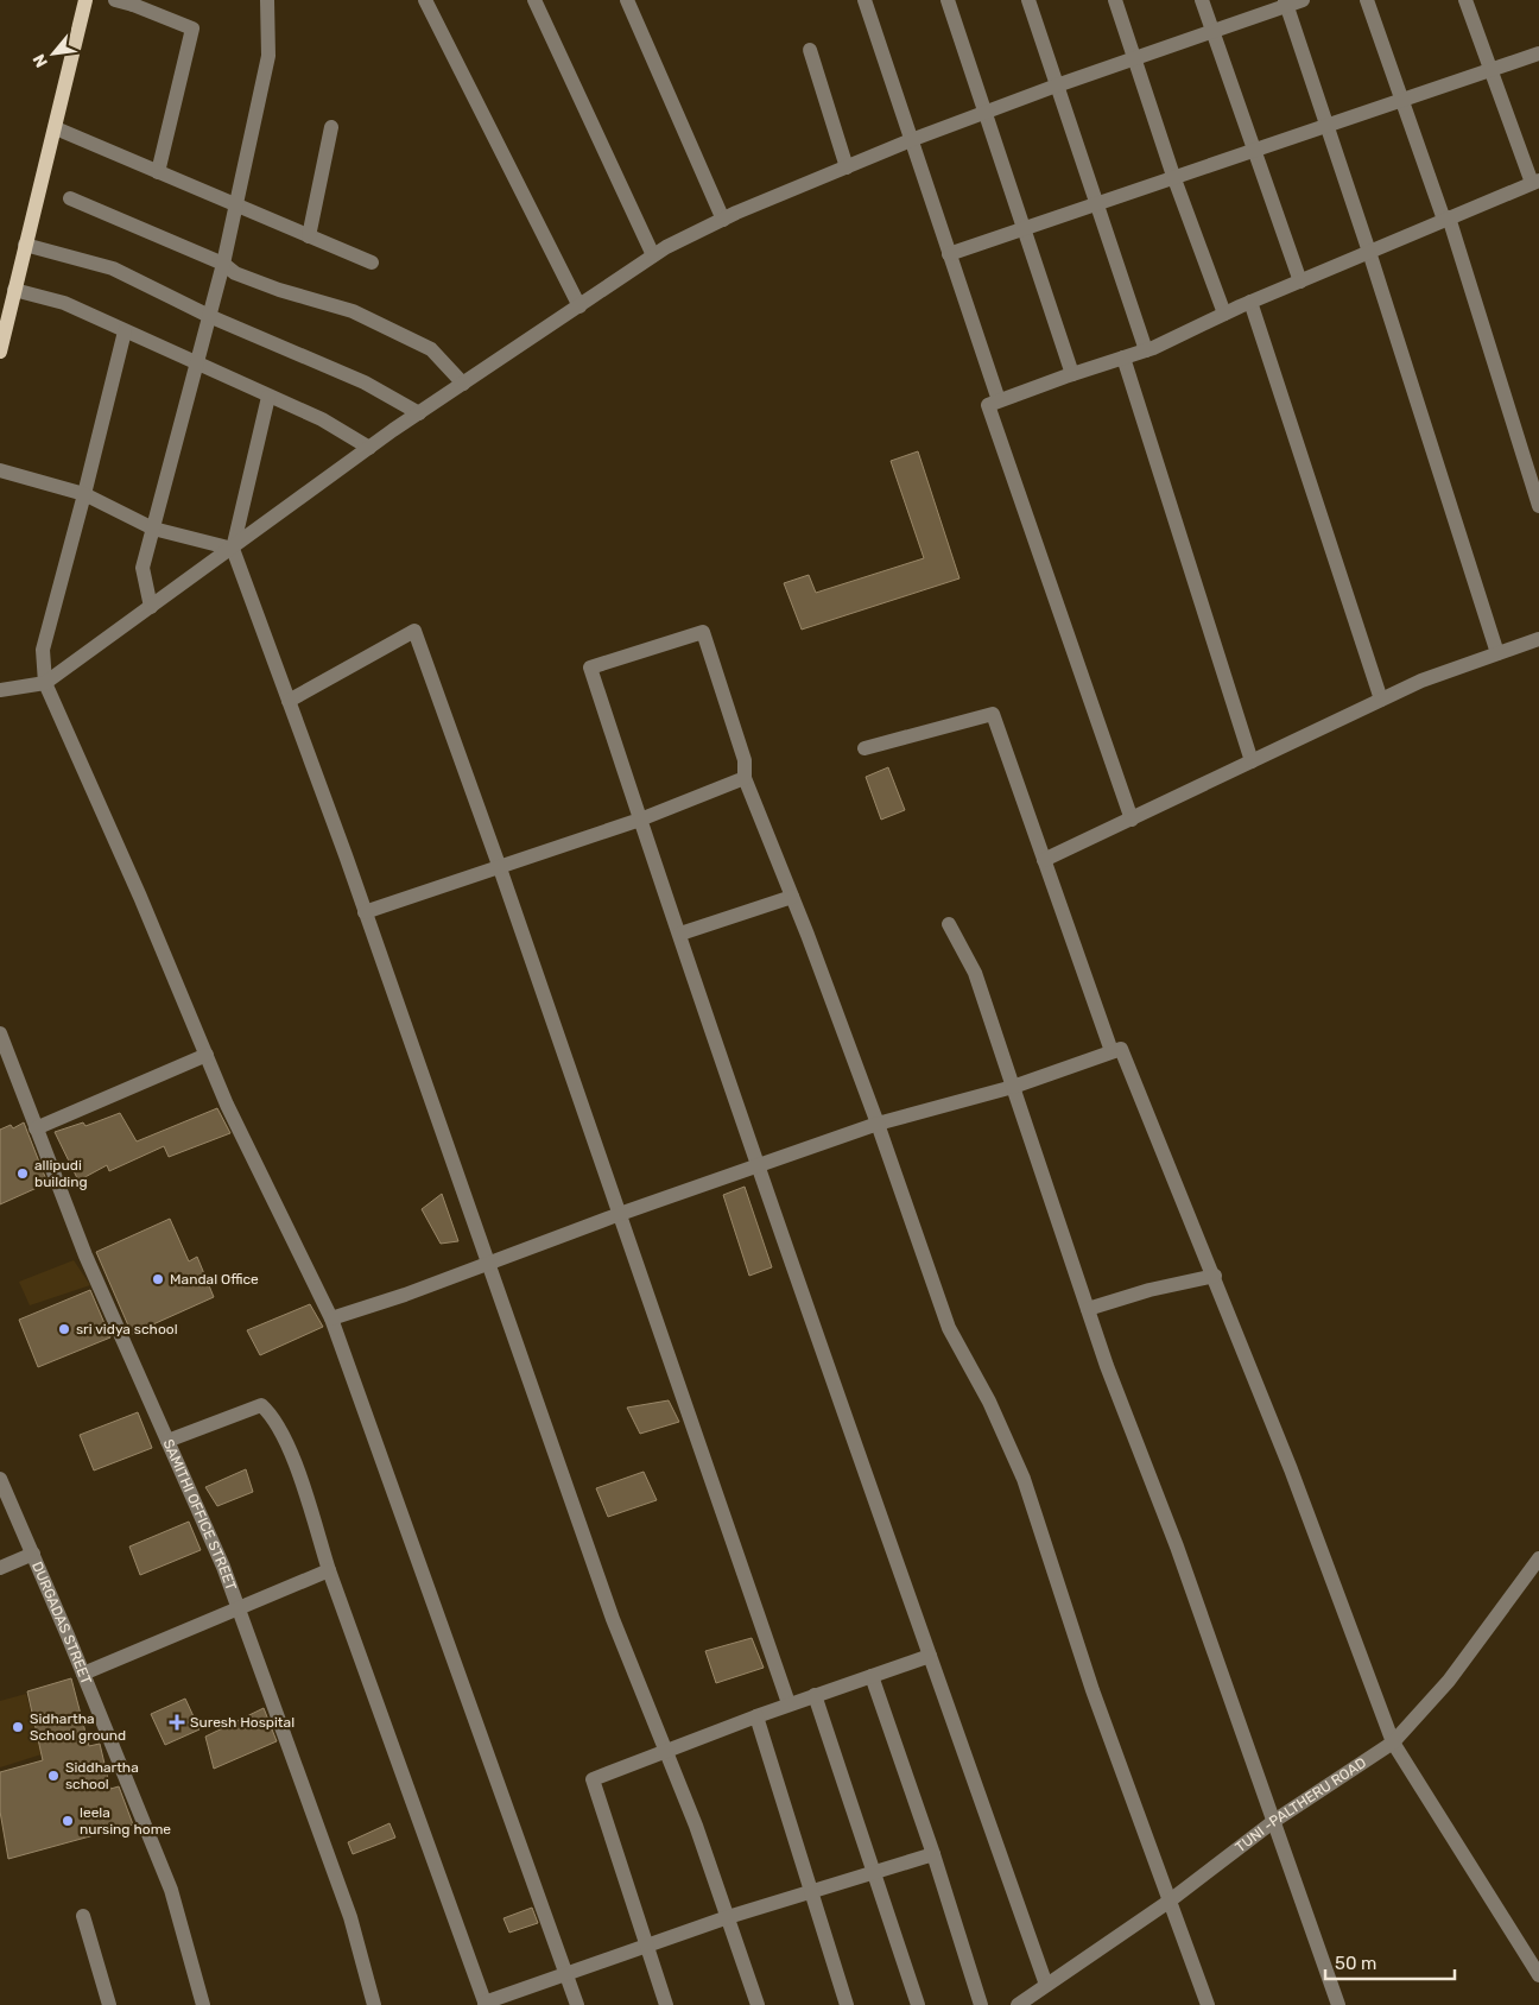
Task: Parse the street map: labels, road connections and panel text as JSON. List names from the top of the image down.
{
  "streets": {
    "street": ["SAMITHI OFFICE STREET", "DURGADAS STREET", "TUNI -PALTHERU ROAD"]
  },
  "places": {
    "other": [
      "allipudi building",
      "Mandal Office",
      "sri vidya school",
      "Sidhartha School ground",
      "Siddhartha school",
      "leela nursing home"
    ],
    "health": ["Suresh Hospital"]
  },
  "scale_bar": "50 m",
  "north": "bottom left"
}
